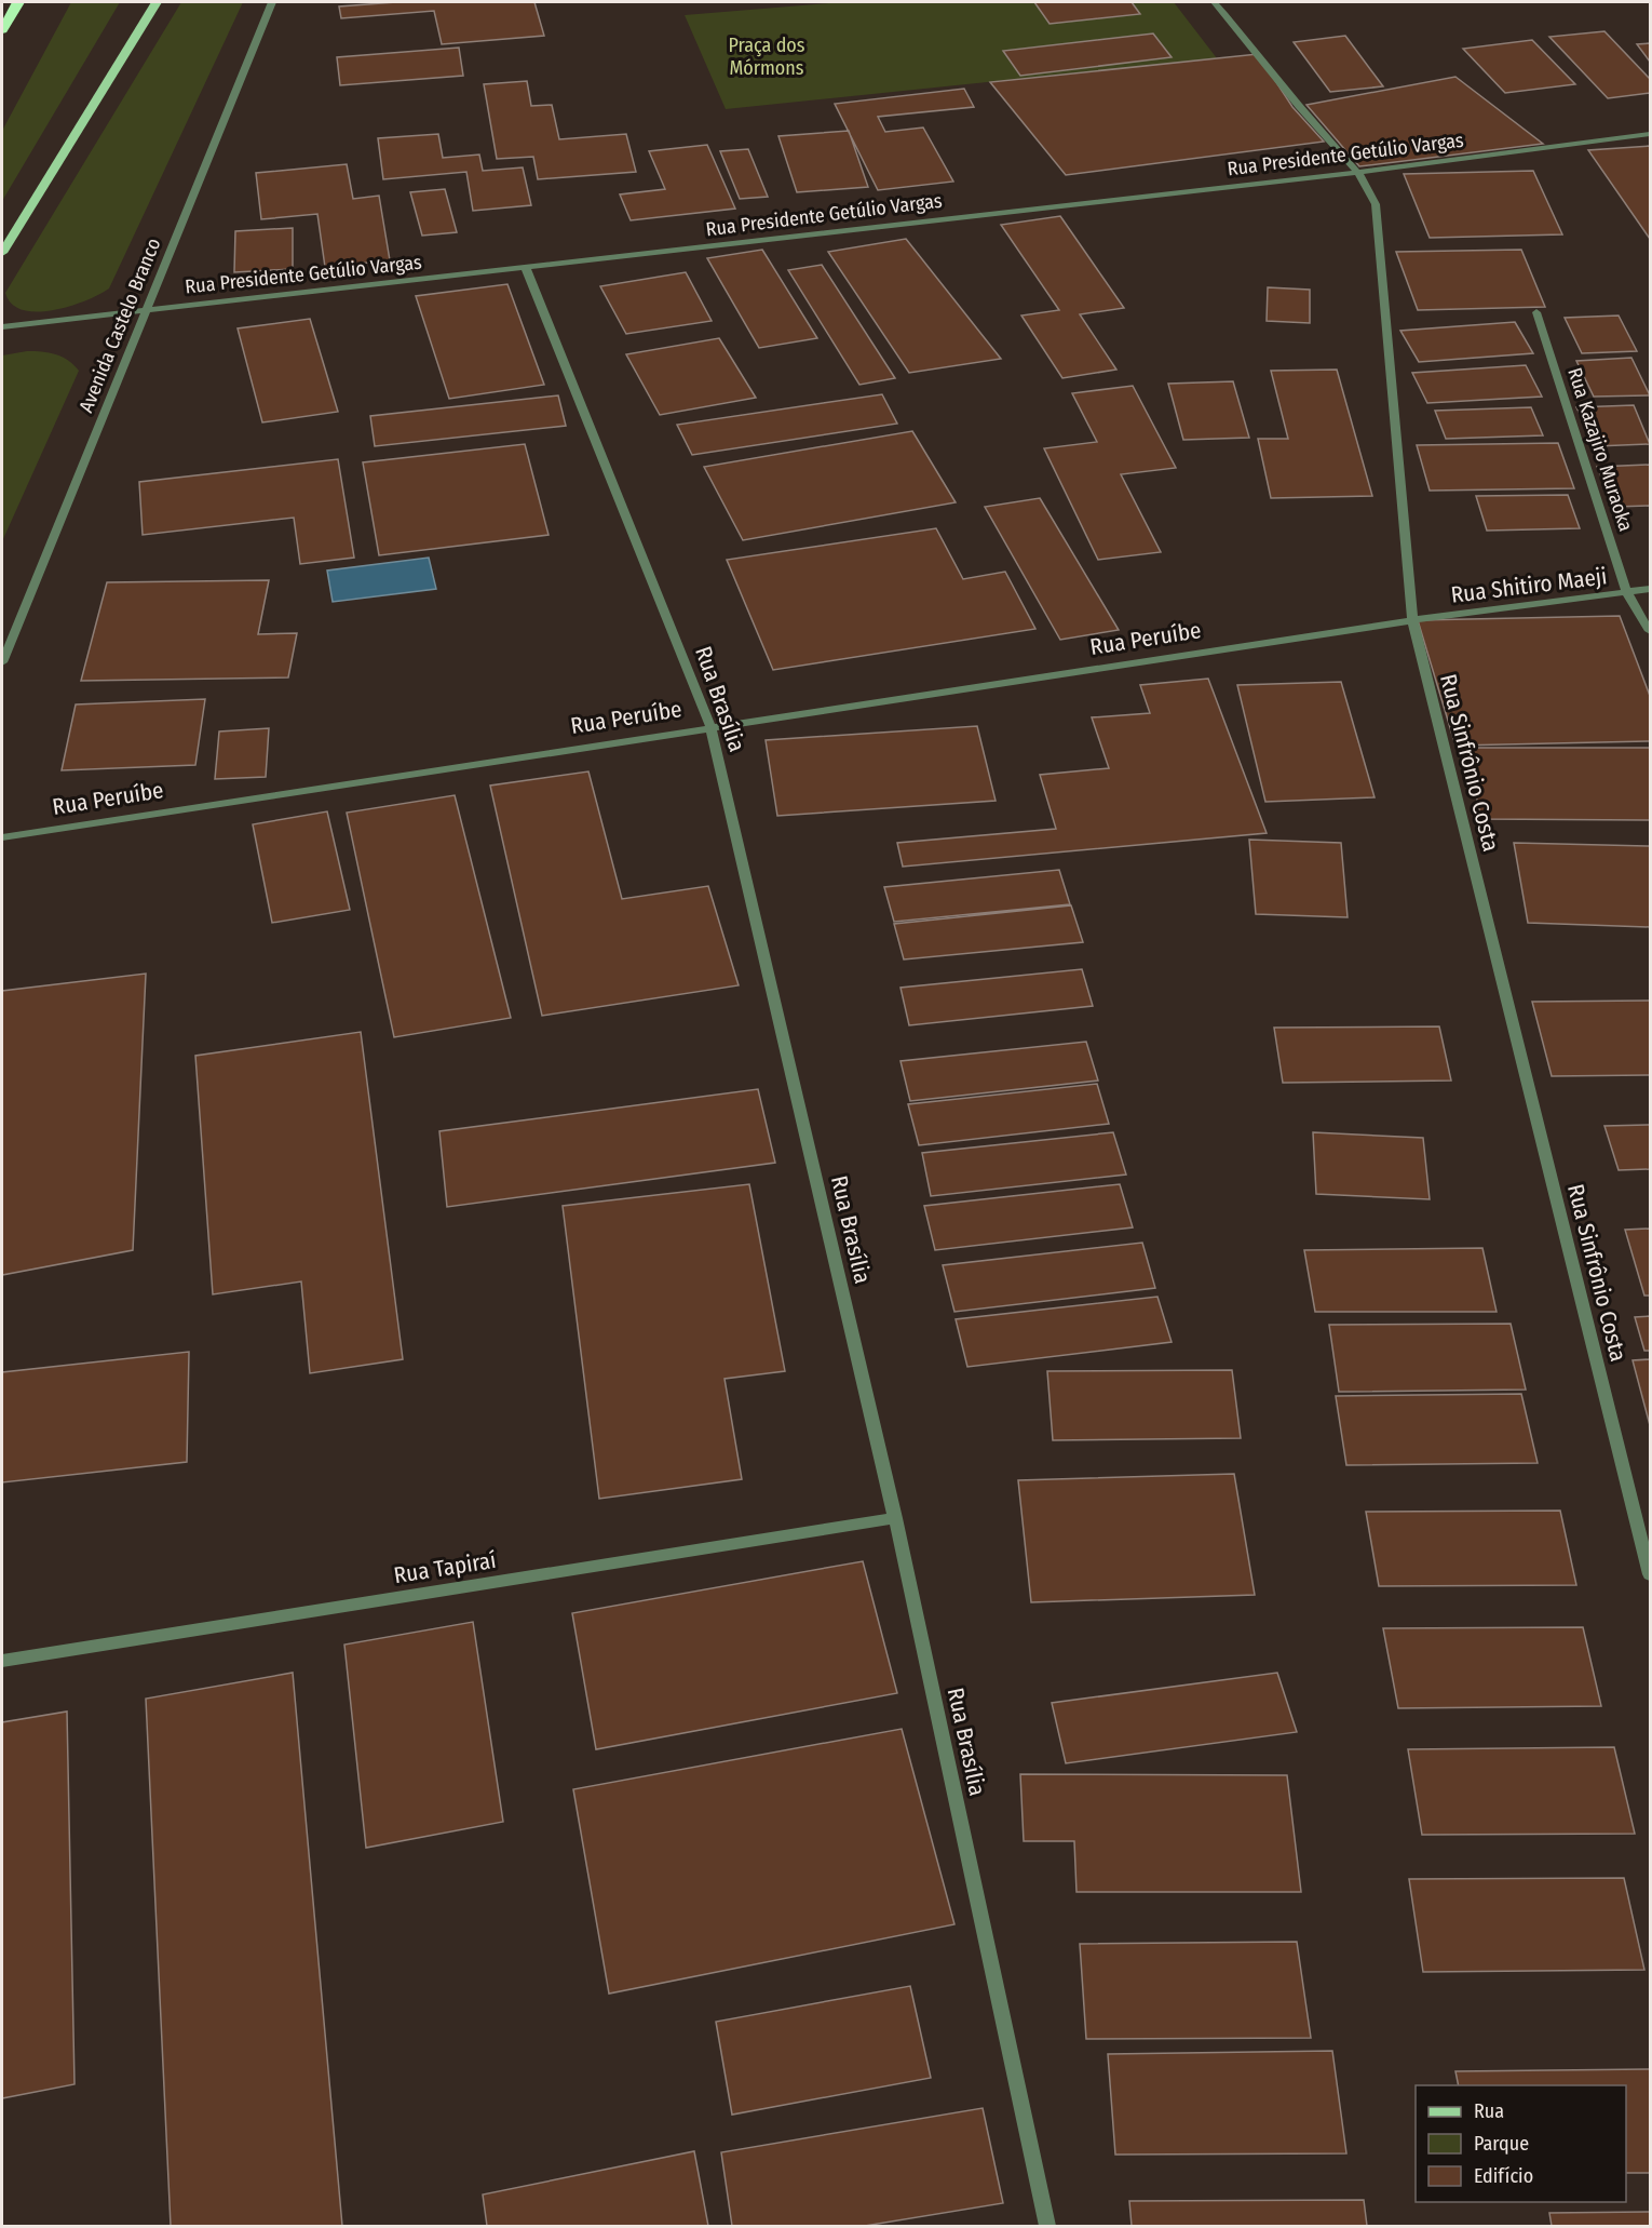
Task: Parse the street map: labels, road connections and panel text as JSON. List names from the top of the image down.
{
  "streets": {
    "street": [
      "Rua Presidente Getúlio Vargas",
      "Avenida Castelo Branco",
      "Rua Kazajiro Muraoka",
      "Rua Shitiro Maeji",
      "Rua Peruíbe",
      "Rua Brasília",
      "Rua Sinfrônio Costa",
      "Rua Tapiraí"
    ]
  },
  "crossings": [
    ["Rua Presidente Getúlio Vargas", "Avenida Castelo Branco"],
    ["Rua Presidente Getúlio Vargas", "Rua Brasília"],
    ["Rua Presidente Getúlio Vargas", "Rua Sinfrônio Costa"],
    ["Rua Kazajiro Muraoka", "Rua Shitiro Maeji"],
    ["Rua Shitiro Maeji", "Rua Peruíbe"],
    ["Rua Shitiro Maeji", "Rua Sinfrônio Costa"],
    ["Rua Peruíbe", "Rua Brasília"],
    ["Rua Peruíbe", "Rua Sinfrônio Costa"],
    ["Rua Brasília", "Rua Tapiraí"]
  ],
  "parks": ["Praça dos Mórmons"],
  "legend": ["Rua", "Parque", "Edifício"]
}
